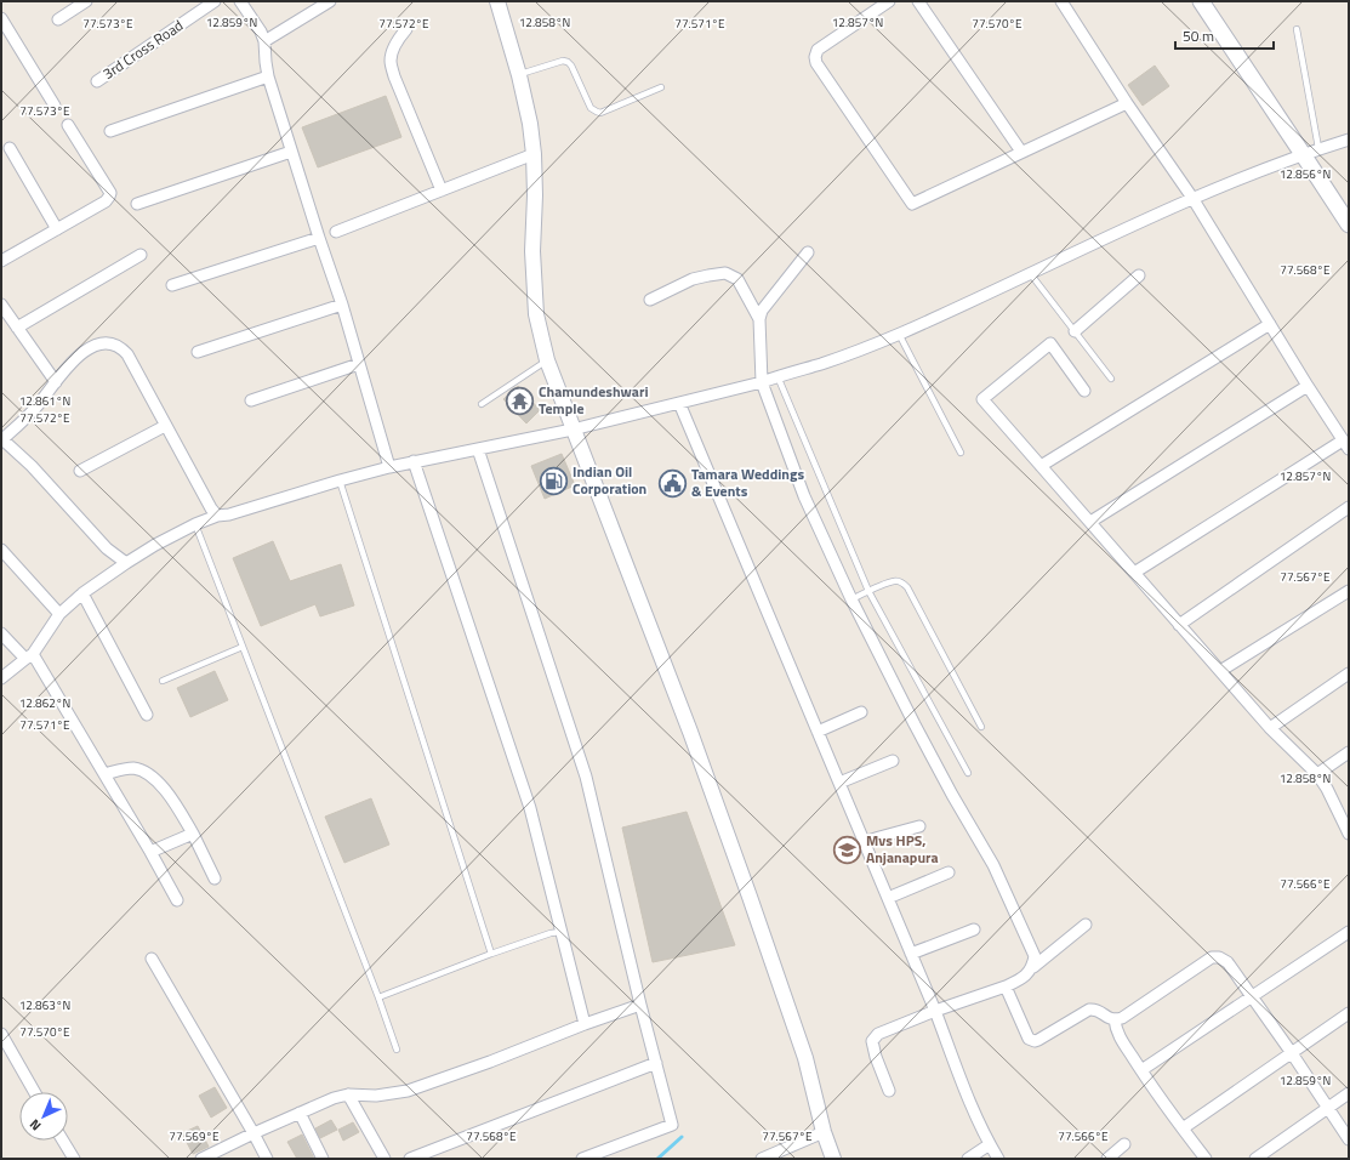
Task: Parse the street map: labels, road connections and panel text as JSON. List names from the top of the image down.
{
  "streets": {
    "street": ["3rd Cross Road"]
  },
  "places": {
    "temple": ["Chamundeshwari Temple"],
    "fuel station": ["Indian Oil Corporation"],
    "public building": ["Tamara Weddings & Events"],
    "school or university": ["Mvs HPS, Anjanapura"]
  },
  "scale_bar": "50 m",
  "north": "bottom left",
  "coordinates": [
    "12.859°N",
    "12.858°N",
    "12.857°N",
    "77.573°E",
    "77.572°E",
    "77.571°E",
    "77.570°E",
    "12.856°N",
    "77.568°E",
    "12.861°N",
    "77.567°E",
    "12.862°N",
    "77.566°E",
    "12.863°N",
    "77.569°E"
  ]
}
